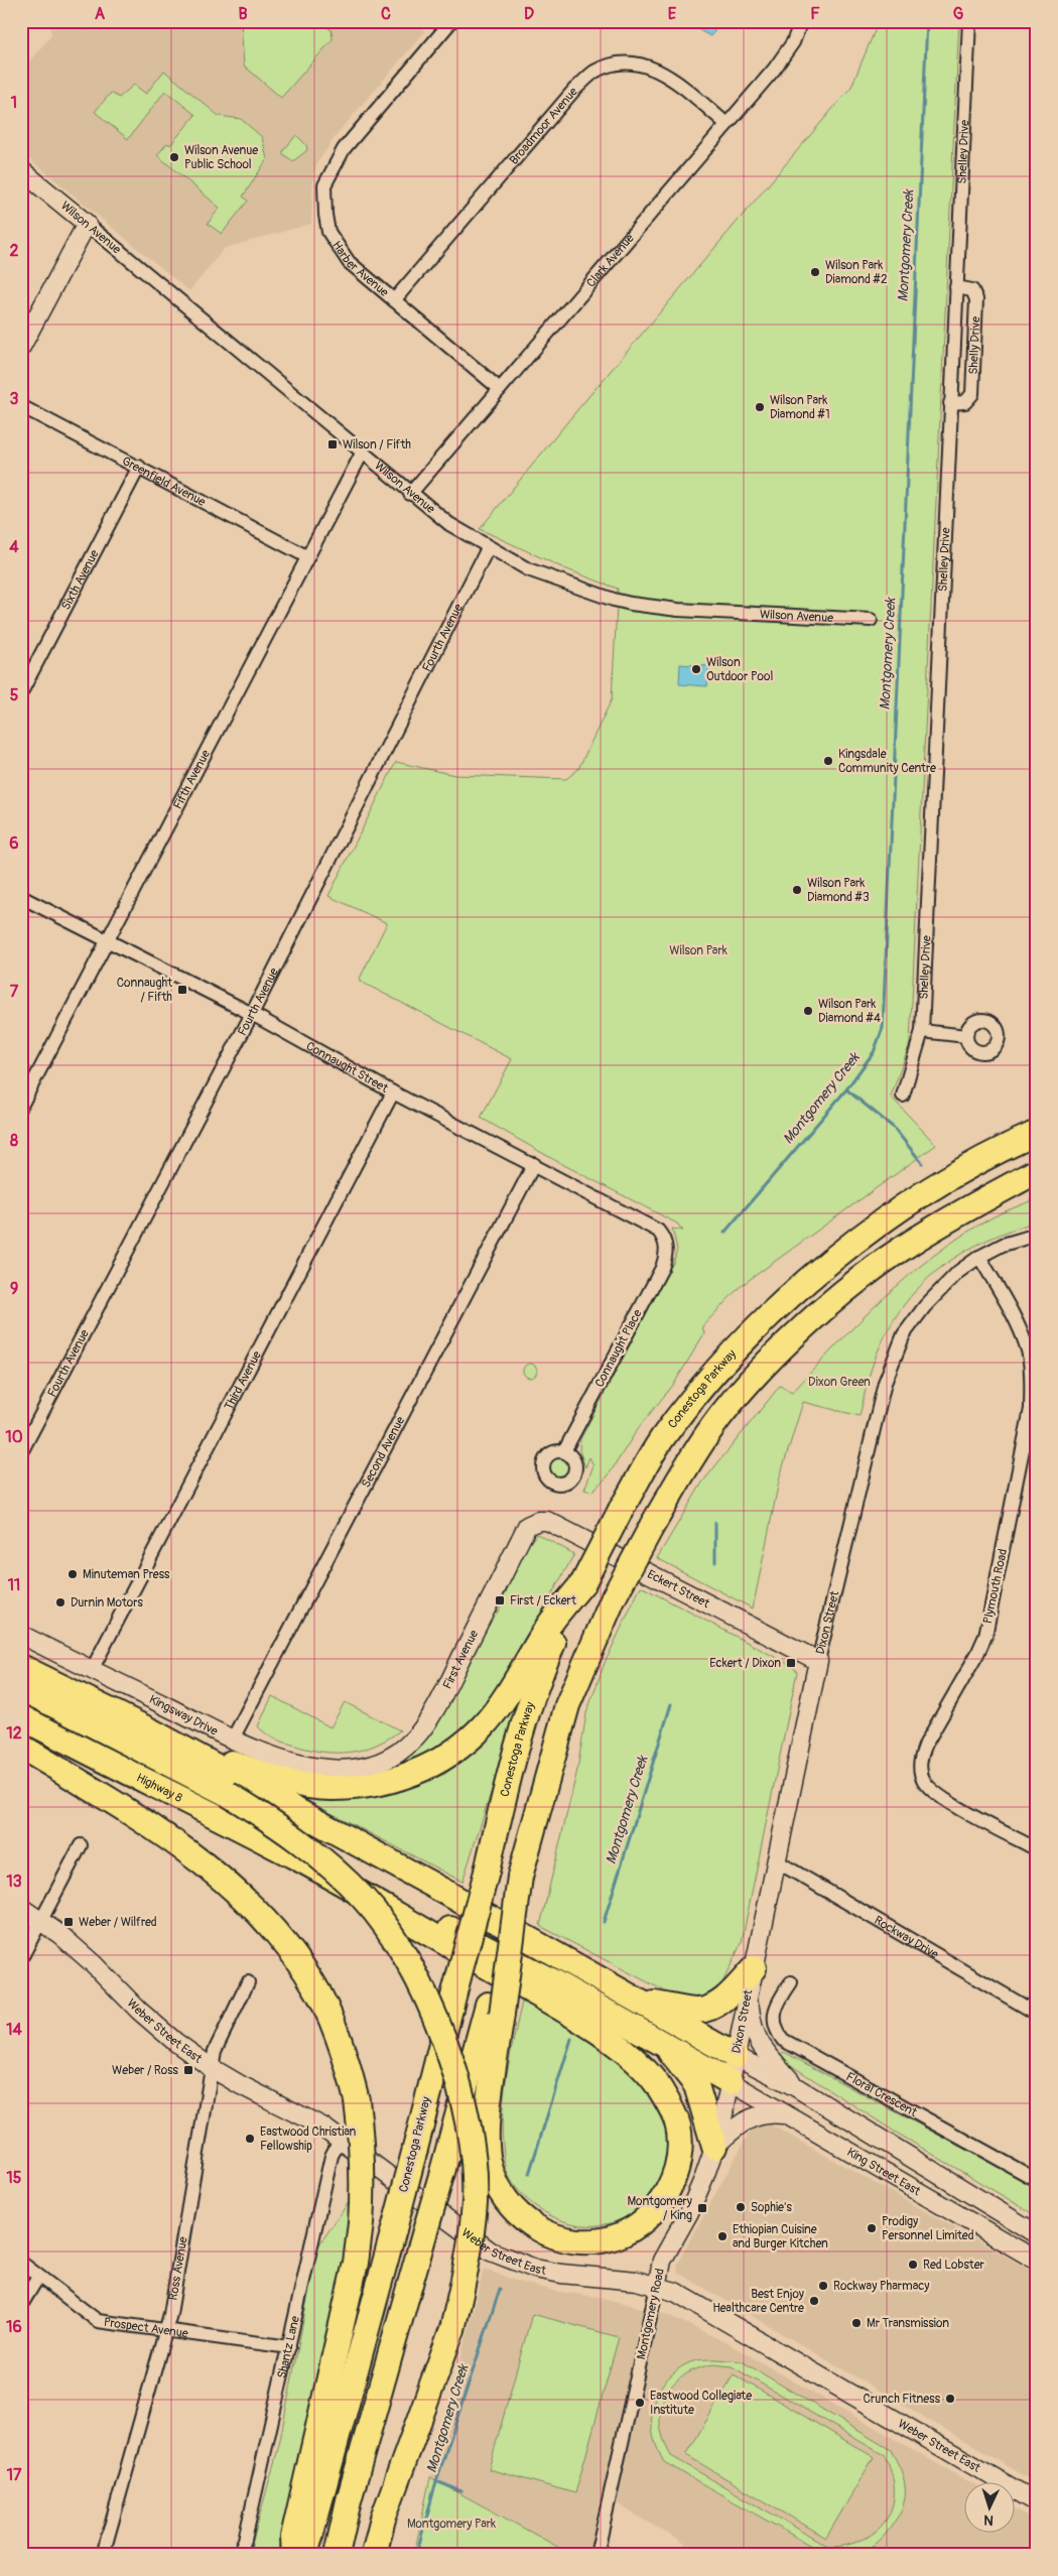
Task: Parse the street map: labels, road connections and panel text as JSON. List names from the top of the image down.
{
  "streets": {
    "highway": ["Conestoga Parkway", "Highway 8"],
    "main road": [
      "Wilson Avenue",
      "Eckert Street",
      "Dixon Street",
      "First Avenue",
      "Kingsway Drive",
      "Weber Street East",
      "King Street East",
      "Montgomery Road"
    ],
    "street": [
      "Broadmoor Avenue",
      "Shelley Drive",
      "Clark Avenue",
      "Harber Avenue",
      "Shelly Drive",
      "Greenfield Avenue",
      "Sixth Avenue",
      "Fourth Avenue",
      "Fifth Avenue",
      "Connaught Street",
      "Connaught Place",
      "Third Avenue",
      "Second Avenue",
      "Plymouth Road",
      "Rockway Drive",
      "Floral Crescent",
      "Ross Avenue",
      "Prospect Avenue",
      "Shantz Lane"
    ]
  },
  "crossings": [
    ["Broadmoor Avenue", "Clark Avenue"],
    ["Broadmoor Avenue", "Harber Avenue"],
    ["Shelley Drive", "Shelly Drive"],
    ["Wilson Avenue", "Clark Avenue"],
    ["Wilson Avenue", "Fourth Avenue"],
    ["Wilson Avenue", "Fifth Avenue"],
    ["Clark Avenue", "Harber Avenue"],
    ["Greenfield Avenue", "Sixth Avenue"],
    ["Greenfield Avenue", "Fifth Avenue"],
    ["Fourth Avenue", "Connaught Street"],
    ["Fifth Avenue", "Connaught Street"],
    ["Connaught Street", "Connaught Place"],
    ["Connaught Street", "Third Avenue"],
    ["Connaught Street", "Second Avenue"],
    ["Third Avenue", "Kingsway Drive"],
    ["Second Avenue", "Kingsway Drive"],
    ["Plymouth Road", "Dixon Street"],
    ["Eckert Street", "Dixon Street"],
    ["Eckert Street", "First Avenue"],
    ["Dixon Street", "Rockway Drive"],
    ["Dixon Street", "King Street East"],
    ["Dixon Street", "Montgomery Road"],
    ["First Avenue", "Kingsway Drive"],
    ["Weber Street East", "Ross Avenue"],
    ["Weber Street East", "Montgomery Road"],
    ["Weber Street East", "Shantz Lane"],
    ["King Street East", "Montgomery Road"],
    ["Ross Avenue", "Prospect Avenue"],
    ["Prospect Avenue", "Shantz Lane"]
  ],
  "water": ["Montgomery Creek"],
  "parks": ["Wilson Park", "Dixon Green", "Montgomery Park"],
  "places": {
    "other": [
      "Wilson Avenue Public School",
      "Wilson Park Diamond #2",
      "Wilson Park Diamond #1",
      "Wilson Outdoor Pool",
      "Kingsdale Community Centre",
      "Wilson Park Diamond #3",
      "Wilson Park Diamond #4",
      "Minuteman Press",
      "Durnin Motors",
      "Eastwood Christian Fellowship",
      "Sophie's",
      "Prodigy Personnel Limited",
      "Ethiopian Cuisine and Burger Kitchen",
      "Red Lobster",
      "Rockway Pharmacy",
      "Best Enjoy Healthcare Centre",
      "Mr Transmission",
      "Crunch Fitness",
      "Eastwood Collegiate Institute"
    ],
    "transit": [
      "Wilson / Fifth",
      "Connaught / Fifth",
      "First / Eckert",
      "Eckert / Dixon",
      "Weber / Wilfred",
      "Weber / Ross",
      "Montgomery / King"
    ]
  },
  "north": "bottom",
  "grid": {
    "columns": [
      "A",
      "B",
      "C",
      "D",
      "E",
      "F",
      "G"
    ],
    "rows": [
      "1",
      "2",
      "3",
      "4",
      "5",
      "6",
      "7",
      "8",
      "9",
      "10",
      "11",
      "12",
      "13",
      "14",
      "15",
      "16",
      "17"
    ]
  }
}
